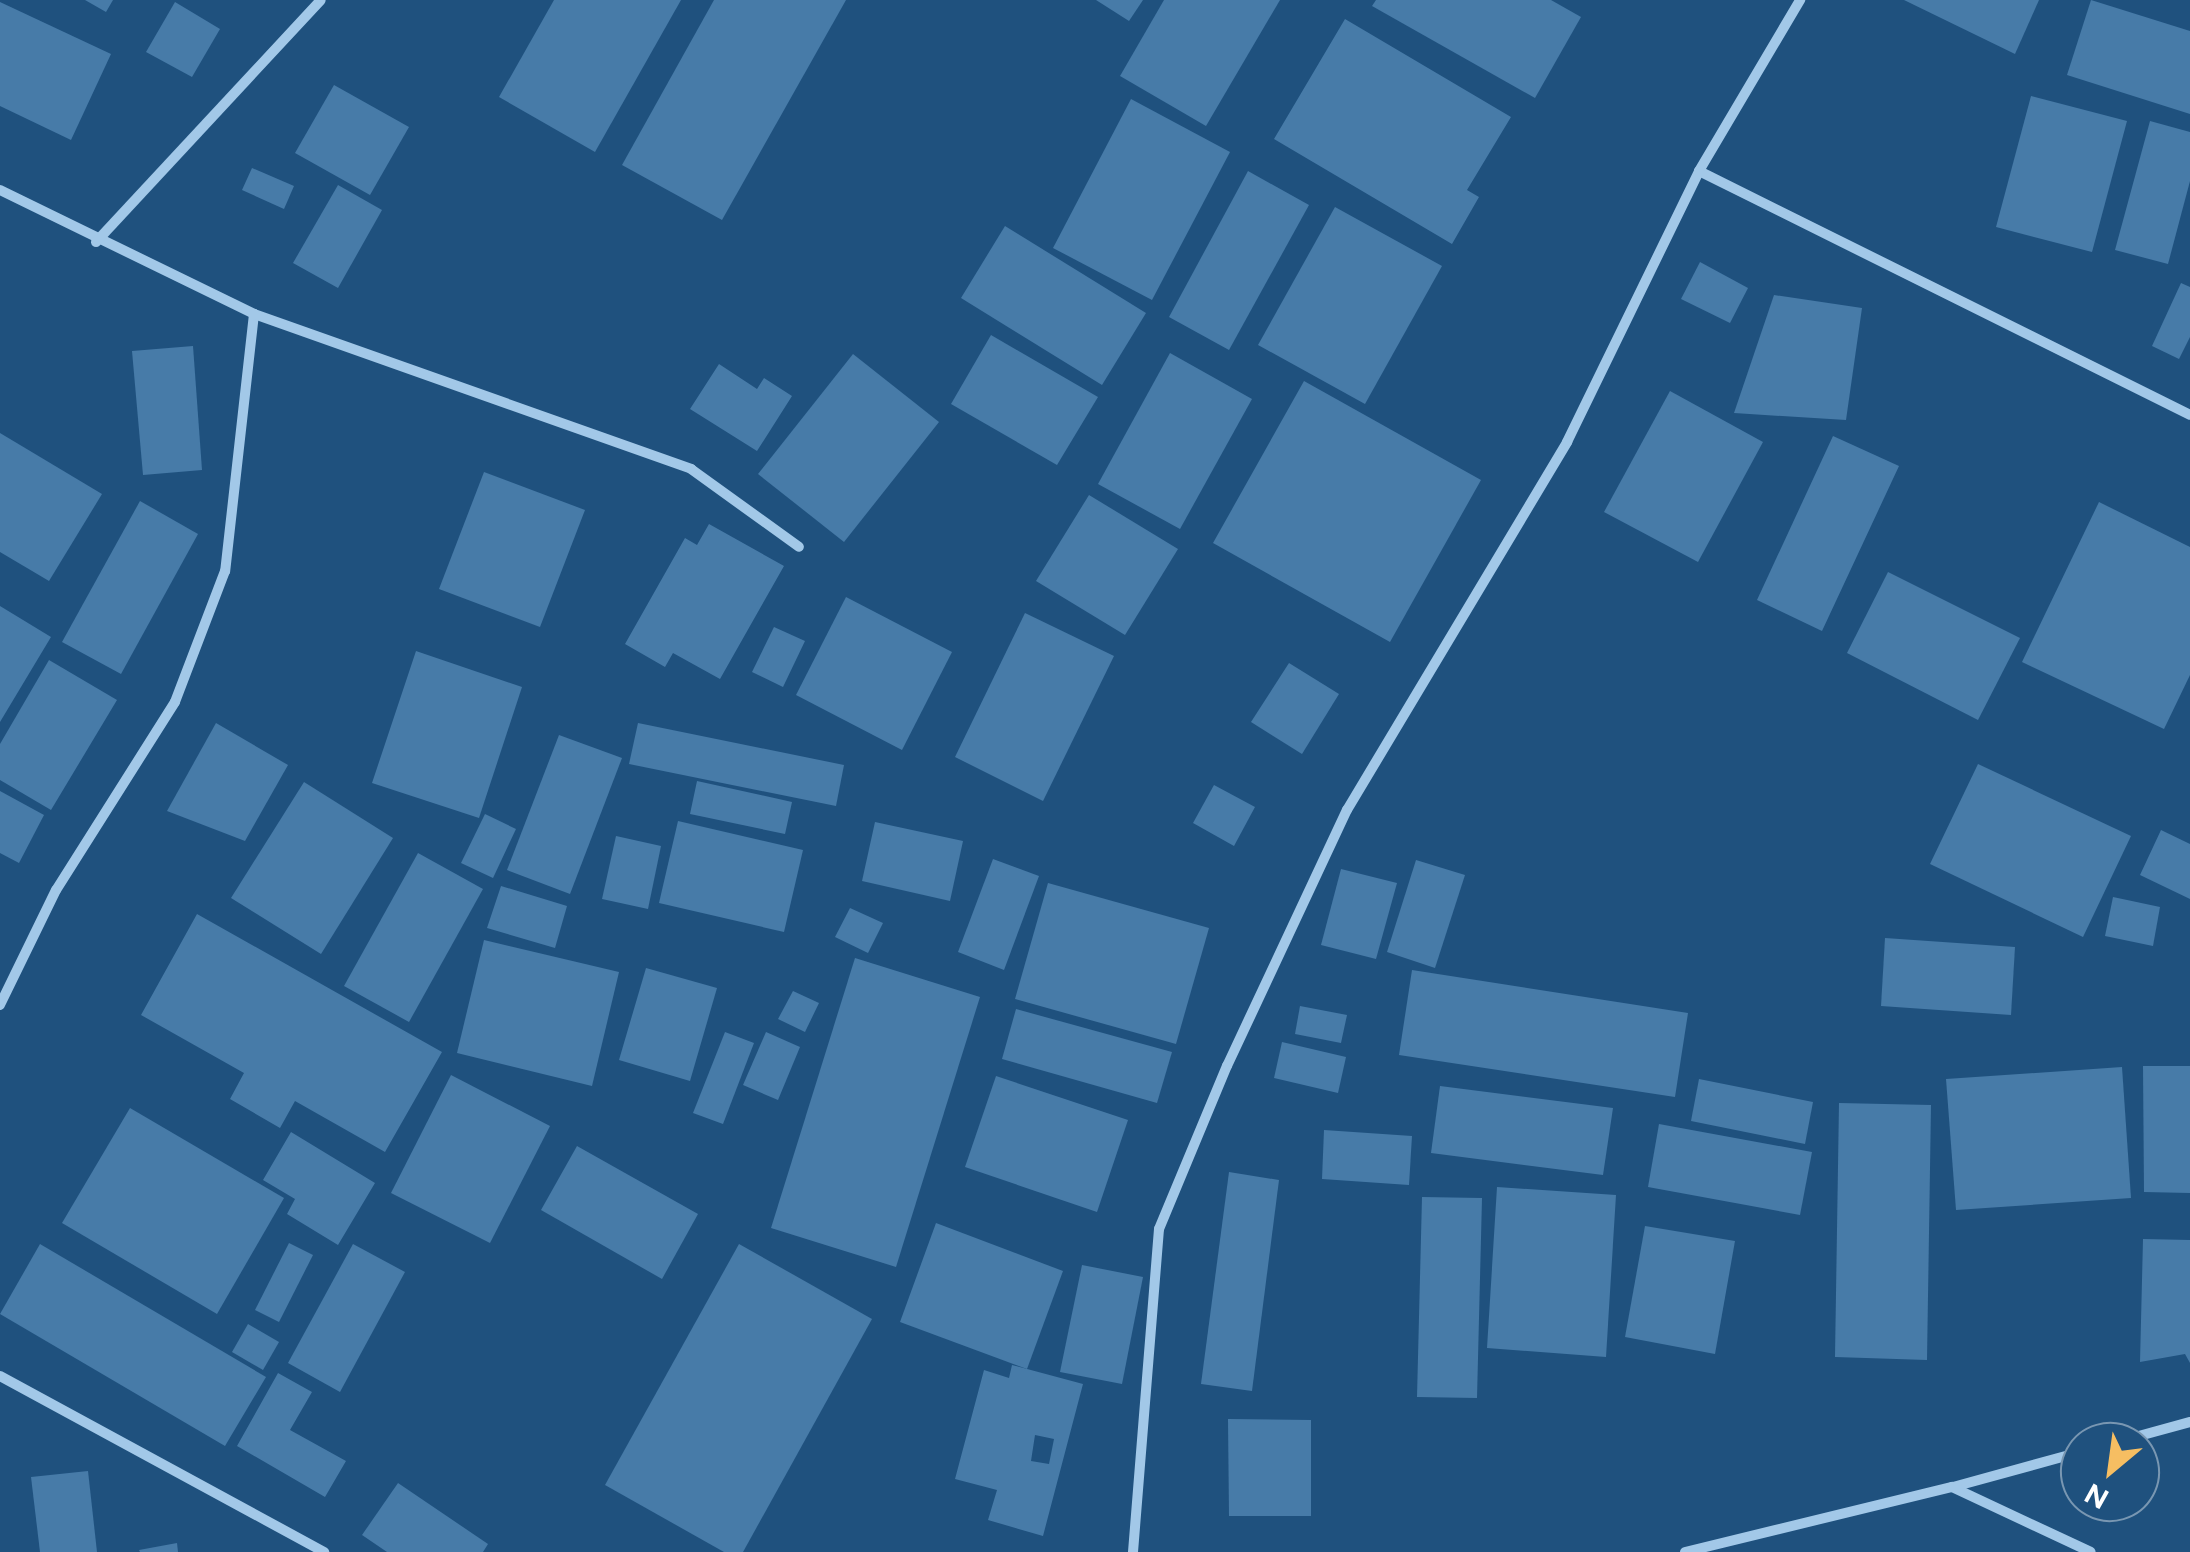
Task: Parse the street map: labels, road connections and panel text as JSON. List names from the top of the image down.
{
  "north": "bottom left"
}
